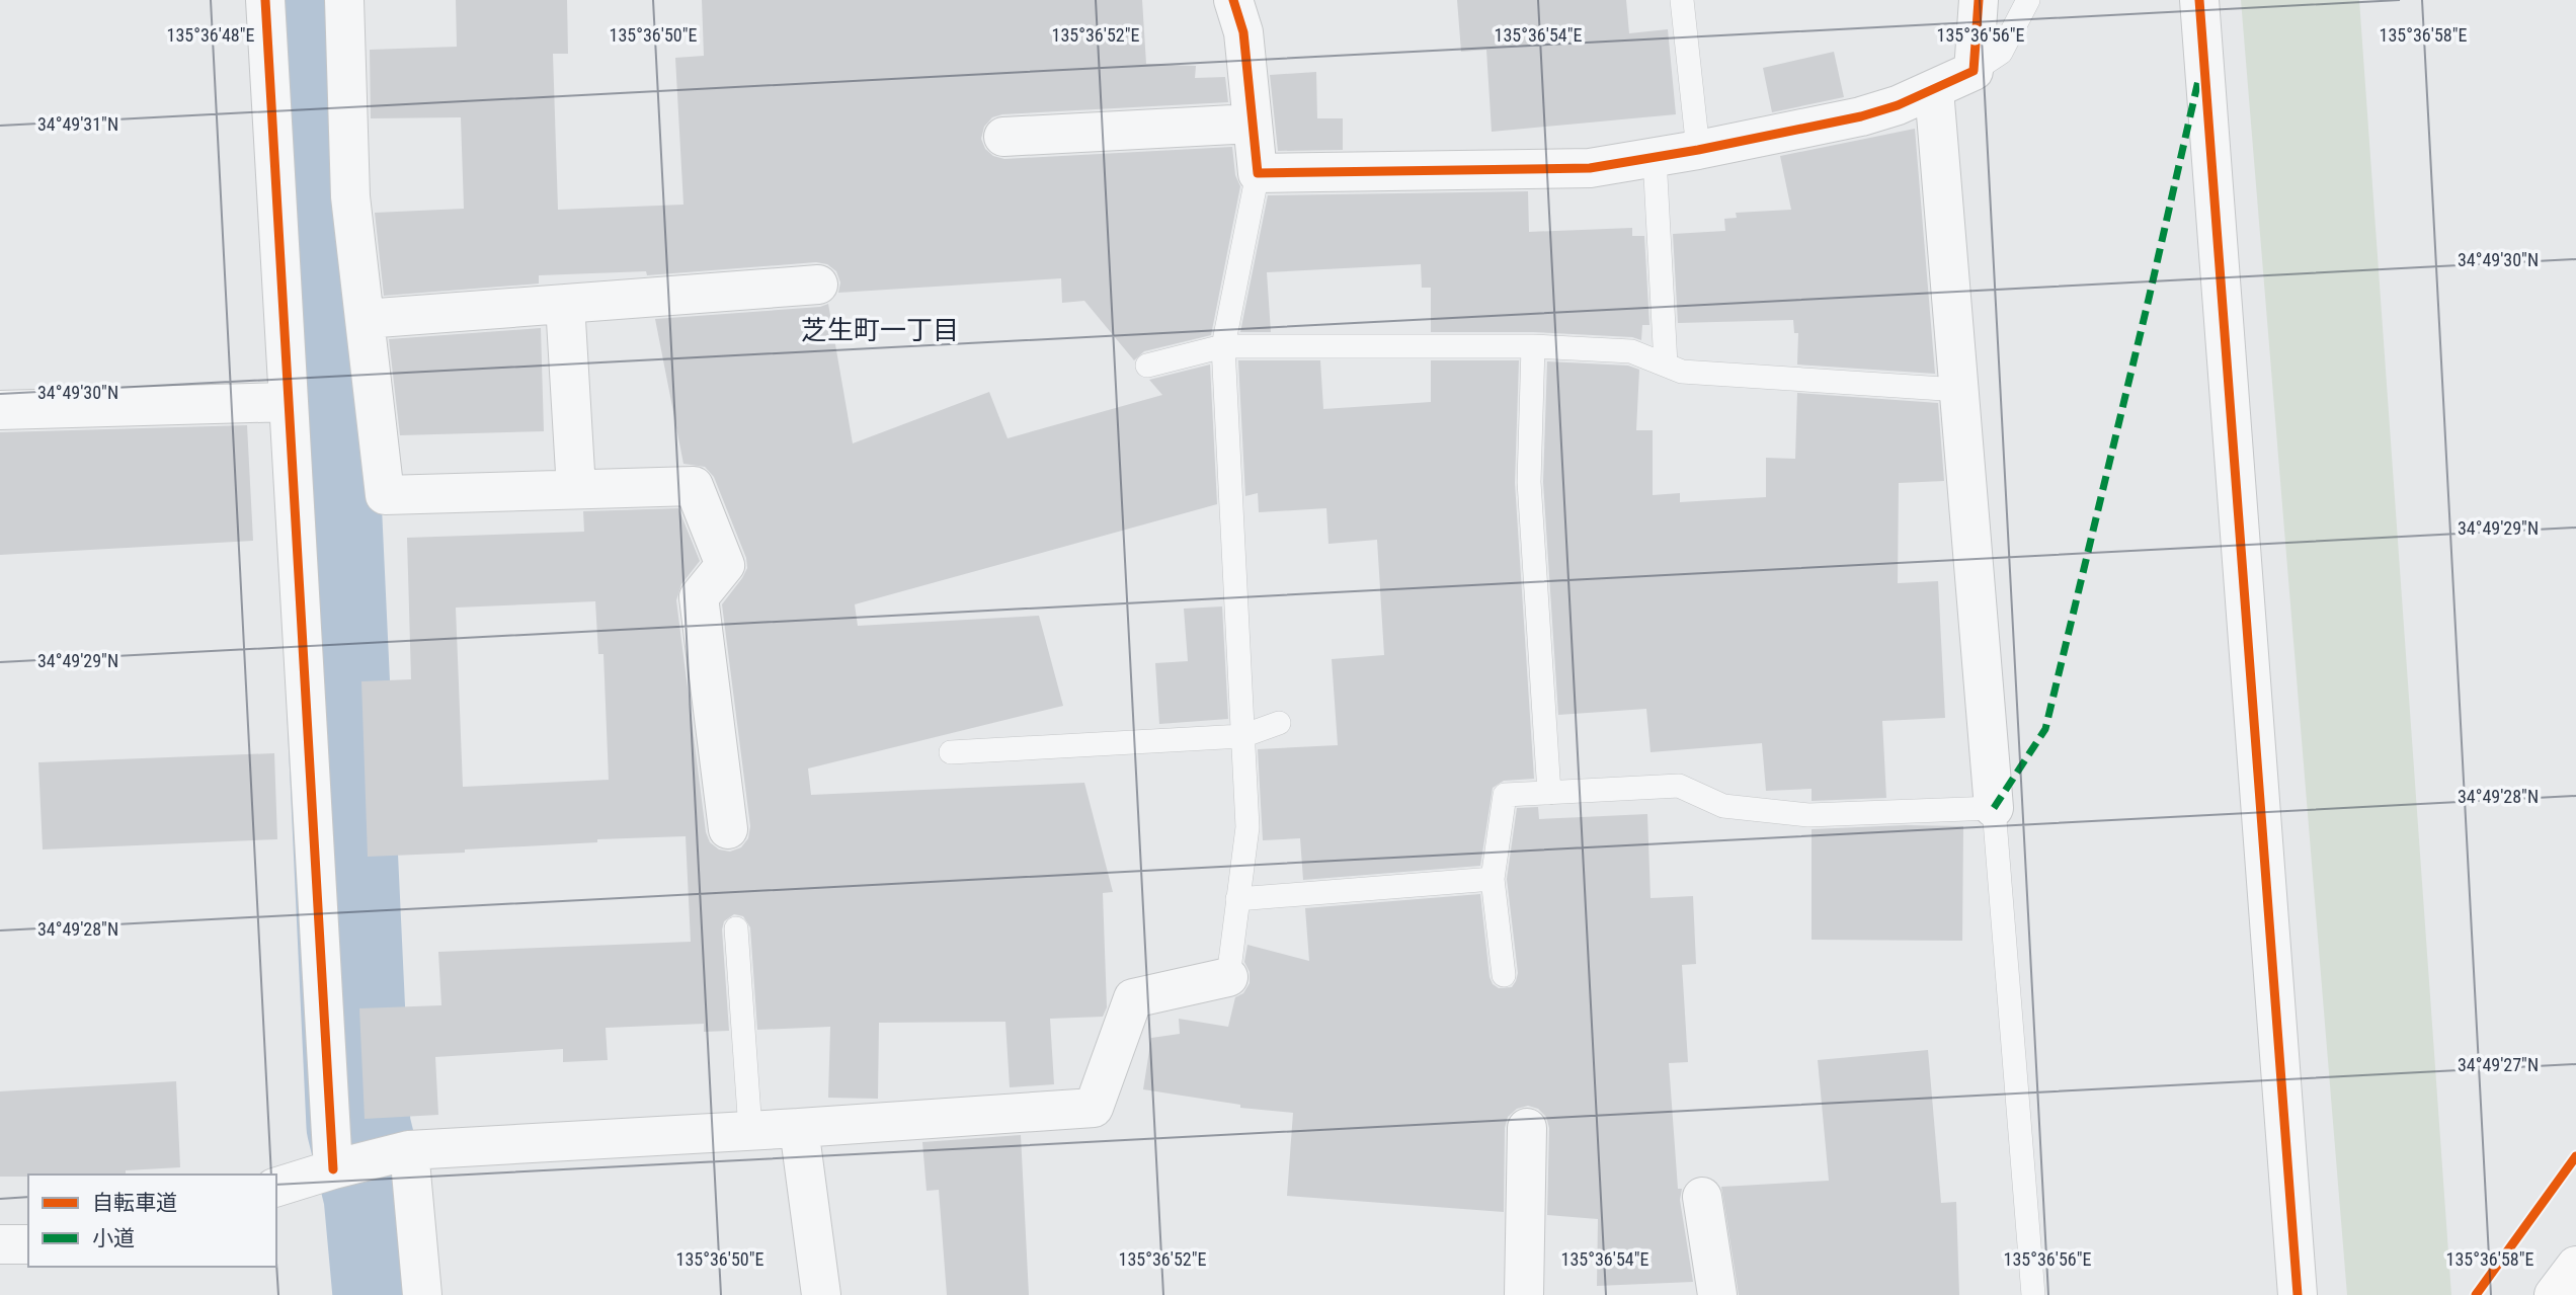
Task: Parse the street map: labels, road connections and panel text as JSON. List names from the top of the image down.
{
  "districts": ["芝生町一丁目"],
  "legend": ["自転車道", "小道"],
  "coordinates": [
    "135°36'48\"E",
    "135°36'50\"E",
    "135°36'52\"E",
    "135°36'54\"E",
    "135°36'56\"E",
    "135°36'58\"E",
    "34°49'31\"N",
    "34°49'30\"N",
    "34°49'29\"N",
    "34°49'28\"N",
    "34°49'27\"N"
  ]
}
